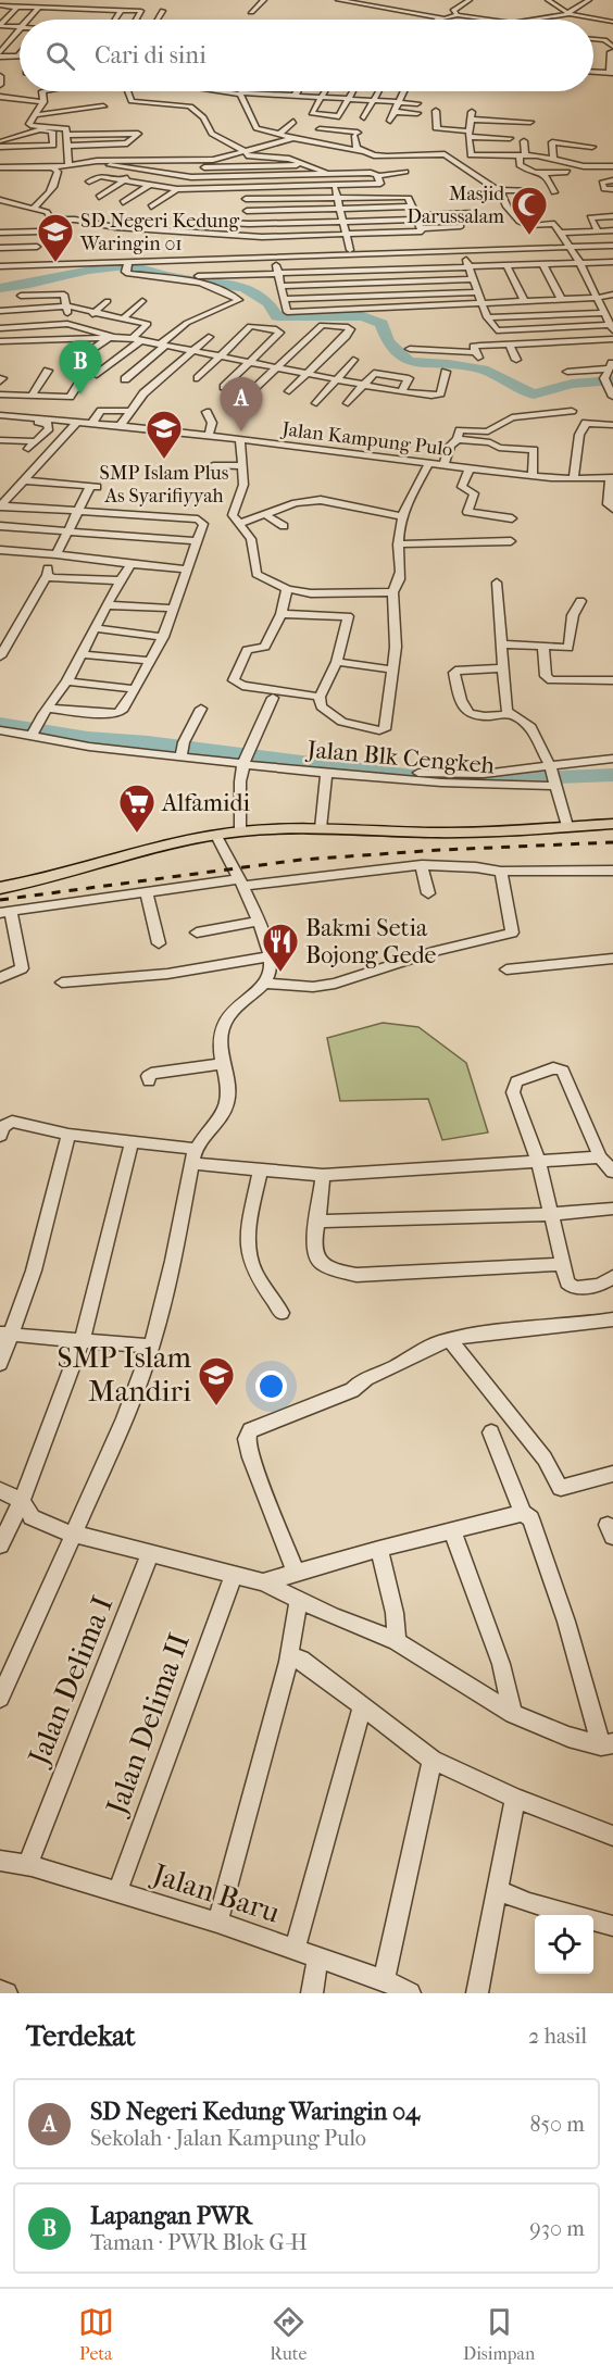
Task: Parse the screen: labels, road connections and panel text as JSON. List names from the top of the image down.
{
  "streets": {
    "street": [
      "Jalan Kampung Pulo",
      "Jalan Blk Cengkeh",
      "Jalan Delima I",
      "Jalan Delima II",
      "Jalan Baru"
    ]
  },
  "crossings": [
    ["Jalan Delima I", "Jalan Baru"],
    ["Jalan Delima II", "Jalan Baru"]
  ],
  "places": {
    "mosque": ["Masjid Darussalam"],
    "school or university": ["SD Negeri Kedung Waringin 01", "SMP Islam Plus As Syarifiyyah", "SMP Islam Mandiri"],
    "supermarket": ["Alfamidi"],
    "restaurant": ["Bakmi Setia Bojong Gede"]
  },
  "page": {
    "search": "Cari di sini",
    "pins": ["B", "A"],
    "heading": ["Terdekat", "2 hasil"],
    "list": [
      {
        "mark": "A",
        "name": "SD Negeri Kedung Waringin 04",
        "note": "Sekolah · Jalan Kampung Pulo",
        "value": "850 m"
      },
      {
        "mark": "B",
        "name": "Lapangan PWR",
        "note": "Taman · PWR Blok G-H",
        "value": "930 m"
      }
    ],
    "nav": ["Peta", "Rute", "Disimpan"]
  }
}
